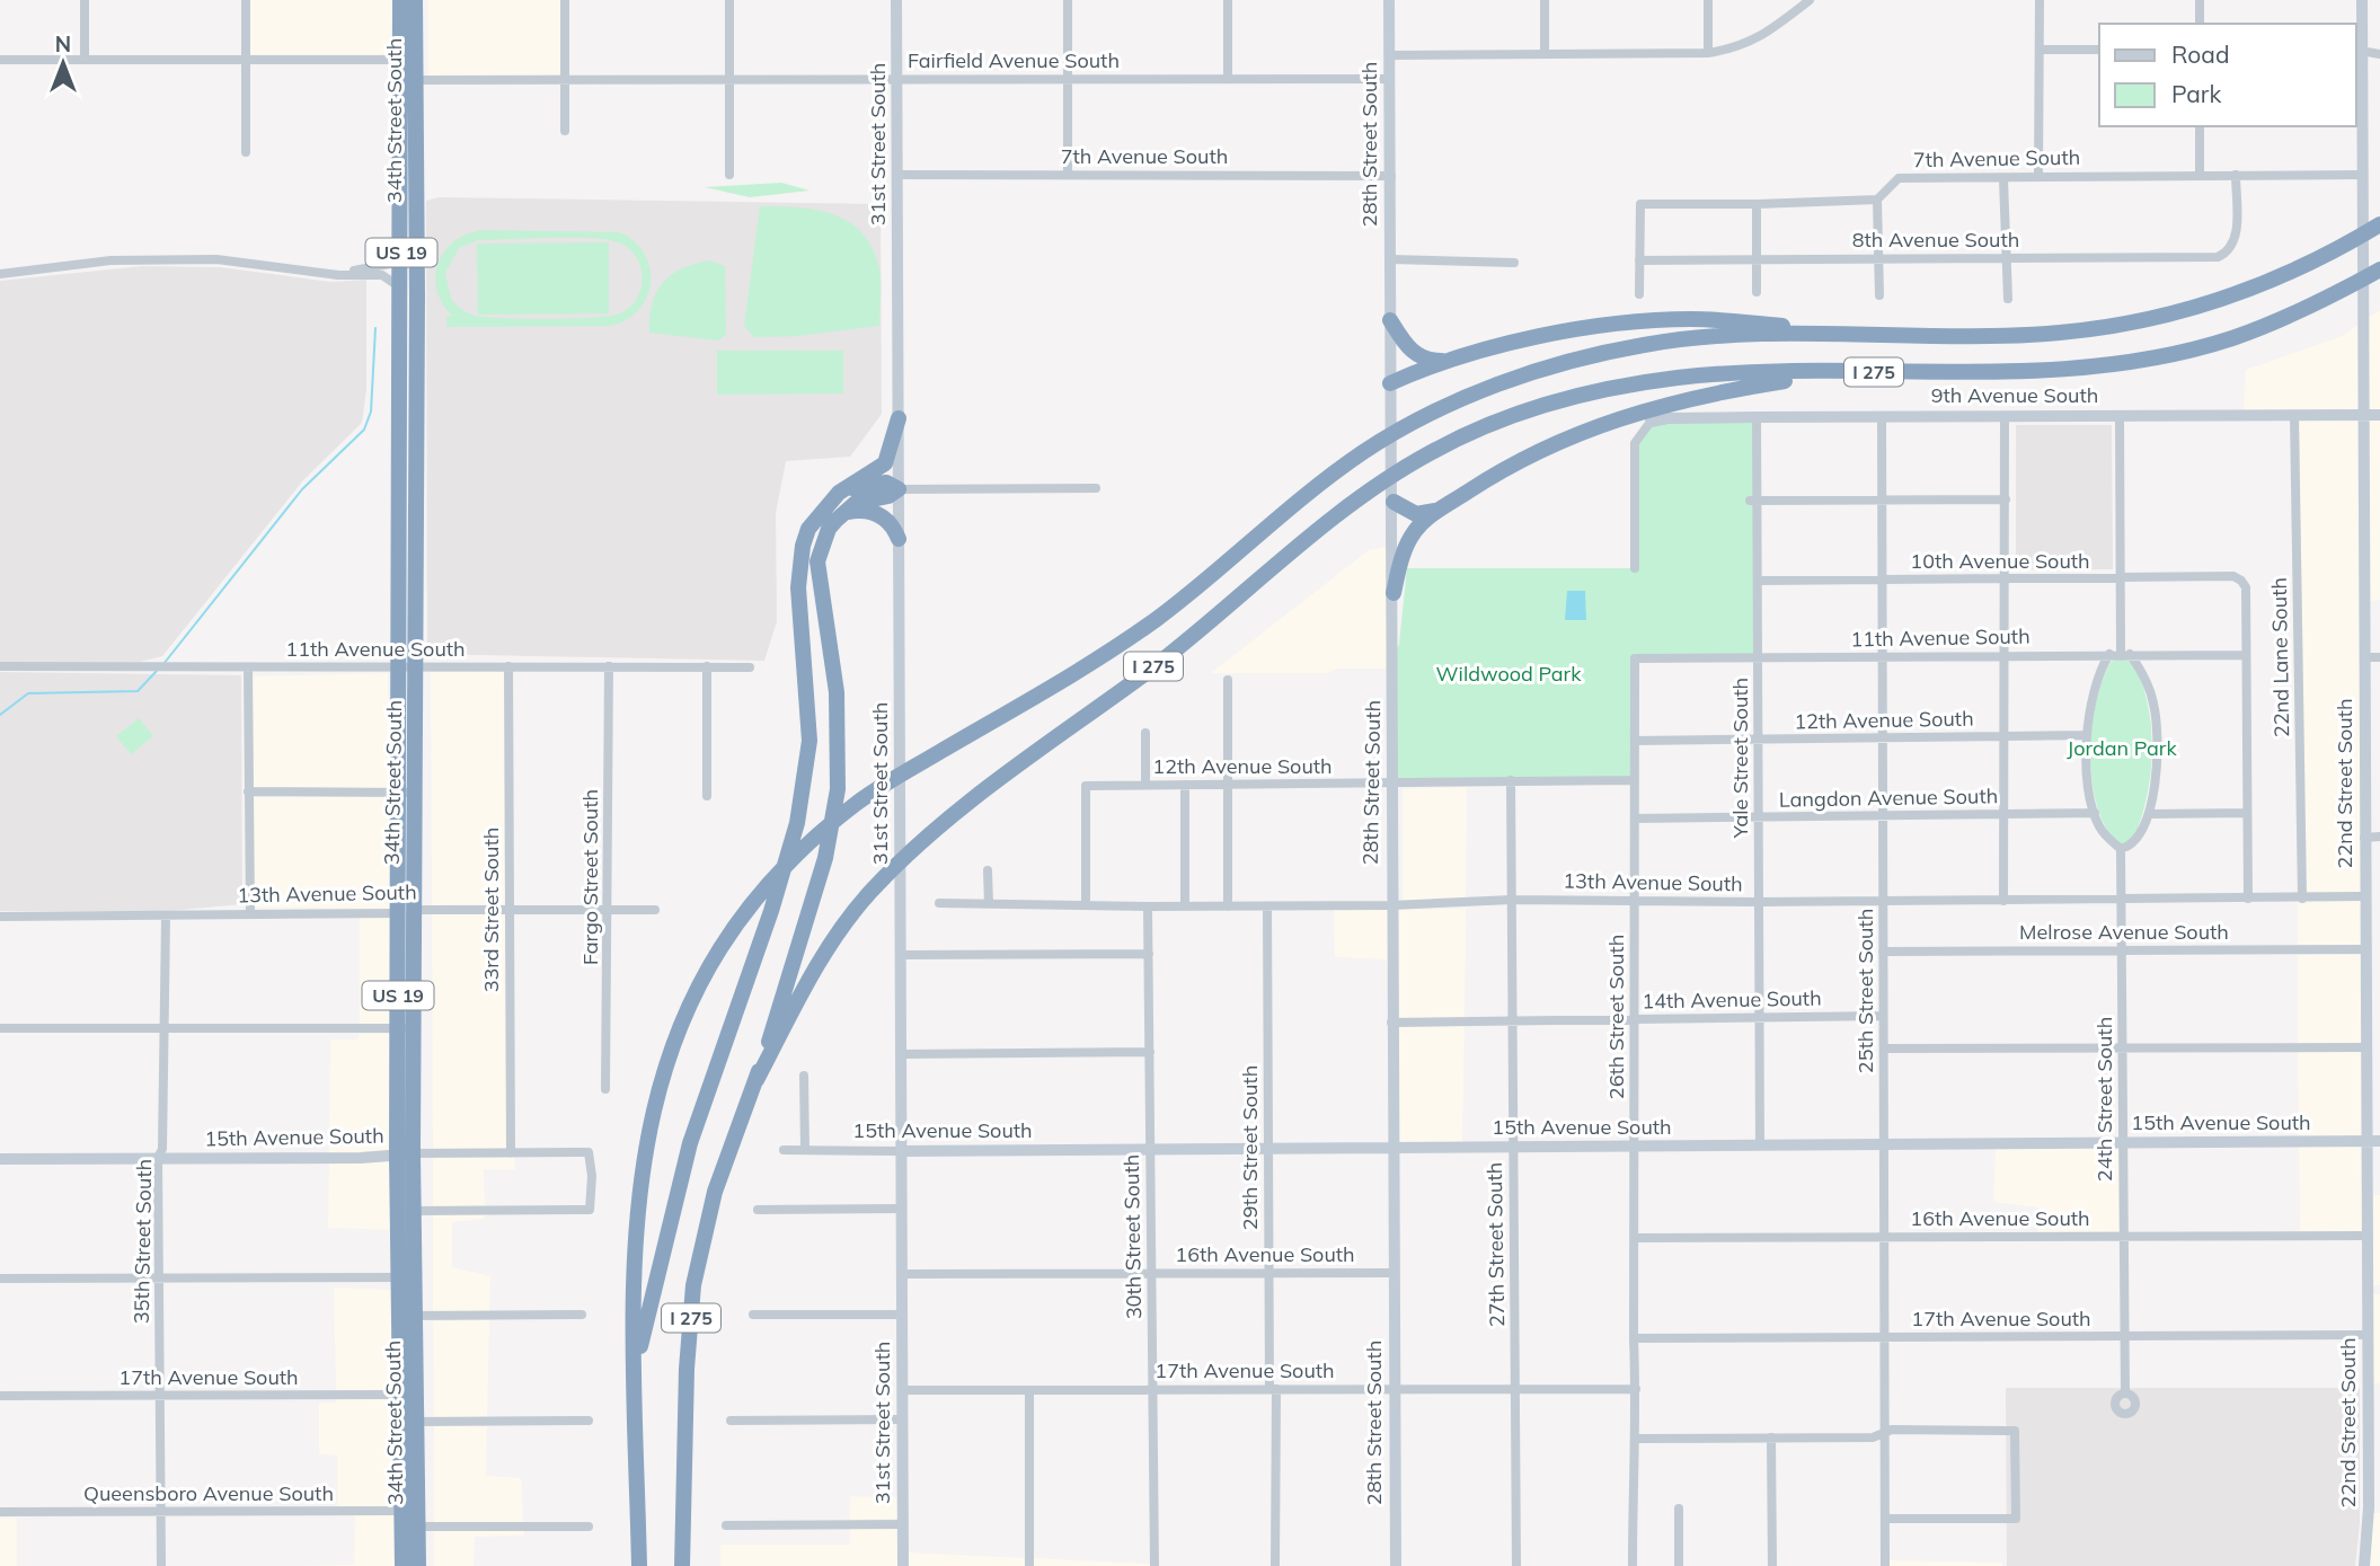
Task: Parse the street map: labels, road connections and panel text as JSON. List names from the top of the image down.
{
  "streets": {
    "highway": ["34th Street South", "US 19", "I 275"],
    "street": [
      "Fairfield Avenue South",
      "31st Street South",
      "28th Street South",
      "7th Avenue South",
      "8th Avenue South",
      "9th Avenue South",
      "10th Avenue South",
      "11th Avenue South",
      "22nd Lane South",
      "12th Avenue South",
      "Yale Street South",
      "22nd Street South",
      "Langdon Avenue South",
      "Fargo Street South",
      "13th Avenue South",
      "33rd Street South",
      "Melrose Avenue South",
      "25th Street South",
      "14th Avenue South",
      "26th Street South",
      "24th Street South",
      "15th Avenue South",
      "29th Street South",
      "16th Avenue South",
      "30th Street South",
      "35th Street South",
      "27th Street South",
      "17th Avenue South",
      "Queensboro Avenue South"
    ]
  },
  "crossings": [
    ["Fairfield Avenue South", "34th Street South"],
    ["Fairfield Avenue South", "31st Street South"],
    ["Fairfield Avenue South", "28th Street South"],
    ["34th Street South", "11th Avenue South"],
    ["34th Street South", "13th Avenue South"],
    ["34th Street South", "15th Avenue South"],
    ["34th Street South", "17th Avenue South"],
    ["34th Street South", "Queensboro Avenue South"],
    ["31st Street South", "7th Avenue South"],
    ["31st Street South", "15th Avenue South"],
    ["31st Street South", "16th Avenue South"],
    ["31st Street South", "17th Avenue South"],
    ["28th Street South", "7th Avenue South"],
    ["28th Street South", "12th Avenue South"],
    ["28th Street South", "13th Avenue South"],
    ["28th Street South", "14th Avenue South"],
    ["28th Street South", "15th Avenue South"],
    ["28th Street South", "16th Avenue South"],
    ["28th Street South", "17th Avenue South"],
    ["7th Avenue South", "8th Avenue South"],
    ["7th Avenue South", "22nd Street South"],
    ["9th Avenue South", "22nd Lane South"],
    ["9th Avenue South", "Yale Street South"],
    ["9th Avenue South", "22nd Street South"],
    ["9th Avenue South", "25th Street South"],
    ["10th Avenue South", "11th Avenue South"],
    ["10th Avenue South", "Yale Street South"],
    ["10th Avenue South", "25th Street South"],
    ["11th Avenue South", "Yale Street South"],
    ["11th Avenue South", "Fargo Street South"],
    ["11th Avenue South", "33rd Street South"],
    ["11th Avenue South", "25th Street South"],
    ["11th Avenue South", "26th Street South"],
    ["22nd Lane South", "13th Avenue South"],
    ["12th Avenue South", "Yale Street South"],
    ["12th Avenue South", "13th Avenue South"],
    ["12th Avenue South", "25th Street South"],
    ["12th Avenue South", "26th Street South"],
    ["12th Avenue South", "27th Street South"],
    ["Yale Street South", "Langdon Avenue South"],
    ["Yale Street South", "13th Avenue South"],
    ["Yale Street South", "14th Avenue South"],
    ["Yale Street South", "15th Avenue South"],
    ["22nd Street South", "13th Avenue South"],
    ["22nd Street South", "Melrose Avenue South"],
    ["22nd Street South", "15th Avenue South"],
    ["22nd Street South", "16th Avenue South"],
    ["22nd Street South", "17th Avenue South"],
    ["Langdon Avenue South", "25th Street South"],
    ["Langdon Avenue South", "26th Street South"],
    ["Fargo Street South", "13th Avenue South"],
    ["13th Avenue South", "33rd Street South"],
    ["13th Avenue South", "25th Street South"],
    ["13th Avenue South", "26th Street South"],
    ["13th Avenue South", "24th Street South"],
    ["13th Avenue South", "29th Street South"],
    ["13th Avenue South", "30th Street South"],
    ["13th Avenue South", "35th Street South"],
    ["13th Avenue South", "27th Street South"],
    ["33rd Street South", "15th Avenue South"],
    ["Melrose Avenue South", "25th Street South"],
    ["Melrose Avenue South", "24th Street South"],
    ["25th Street South", "14th Avenue South"],
    ["25th Street South", "15th Avenue South"],
    ["25th Street South", "16th Avenue South"],
    ["25th Street South", "17th Avenue South"],
    ["14th Avenue South", "26th Street South"],
    ["14th Avenue South", "27th Street South"],
    ["26th Street South", "15th Avenue South"],
    ["26th Street South", "16th Avenue South"],
    ["26th Street South", "17th Avenue South"],
    ["24th Street South", "15th Avenue South"],
    ["24th Street South", "16th Avenue South"],
    ["24th Street South", "17th Avenue South"],
    ["15th Avenue South", "29th Street South"],
    ["15th Avenue South", "30th Street South"],
    ["15th Avenue South", "35th Street South"],
    ["15th Avenue South", "27th Street South"],
    ["29th Street South", "16th Avenue South"],
    ["29th Street South", "17th Avenue South"],
    ["16th Avenue South", "30th Street South"],
    ["30th Street South", "17th Avenue South"],
    ["35th Street South", "17th Avenue South"],
    ["35th Street South", "Queensboro Avenue South"],
    ["27th Street South", "17th Avenue South"]
  ],
  "parks": ["Wildwood Park", "Jordan Park"],
  "legend": ["Road", "Park"],
  "north": "top"
}
